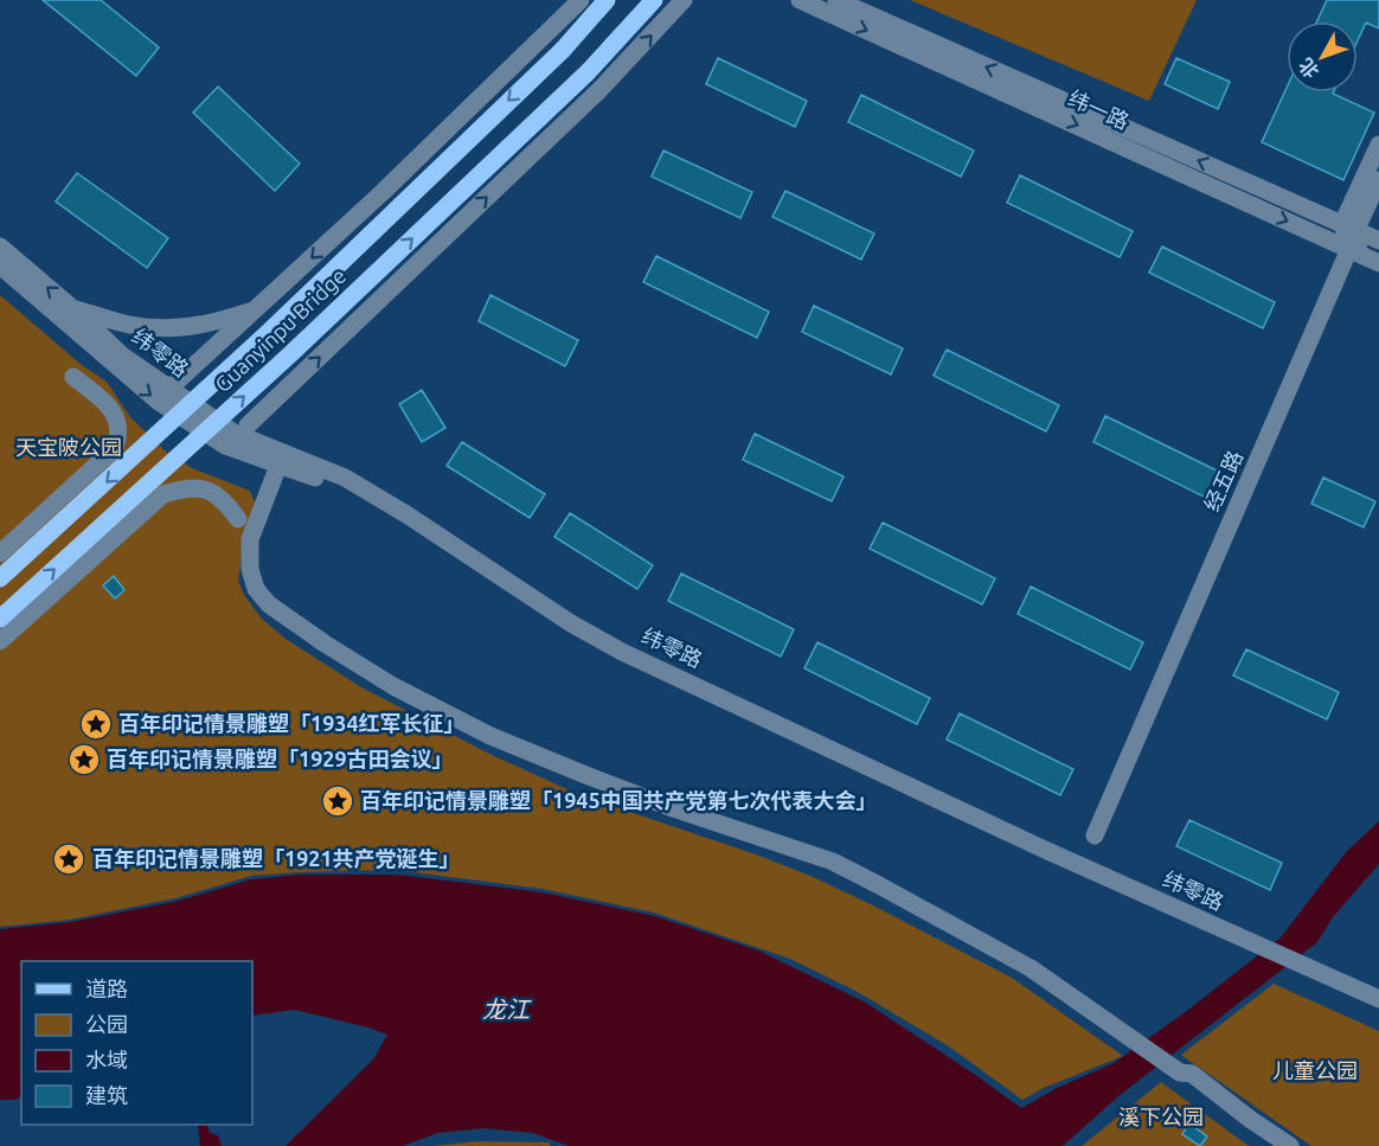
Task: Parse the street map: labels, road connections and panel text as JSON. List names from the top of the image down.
{
  "streets": {
    "main road": ["Guanyinpu Bridge"],
    "street": ["纬一路", "纬零路", "经五路"]
  },
  "crossings": [
    ["纬一路", "经五路"]
  ],
  "water": ["龙江"],
  "parks": ["天宝陂公园", "儿童公园", "溪下公园"],
  "places": {
    "place": [
      "百年印记情景雕塑「1934红军长征」",
      "百年印记情景雕塑「1929古田会议」",
      "百年印记情景雕塑「1945中国共产党第七次代表大会」",
      "百年印记情景雕塑「1921共产党诞生」"
    ]
  },
  "legend": [
    "道路",
    "公园",
    "水域",
    "建筑"
  ],
  "north": "bottom left"
}
